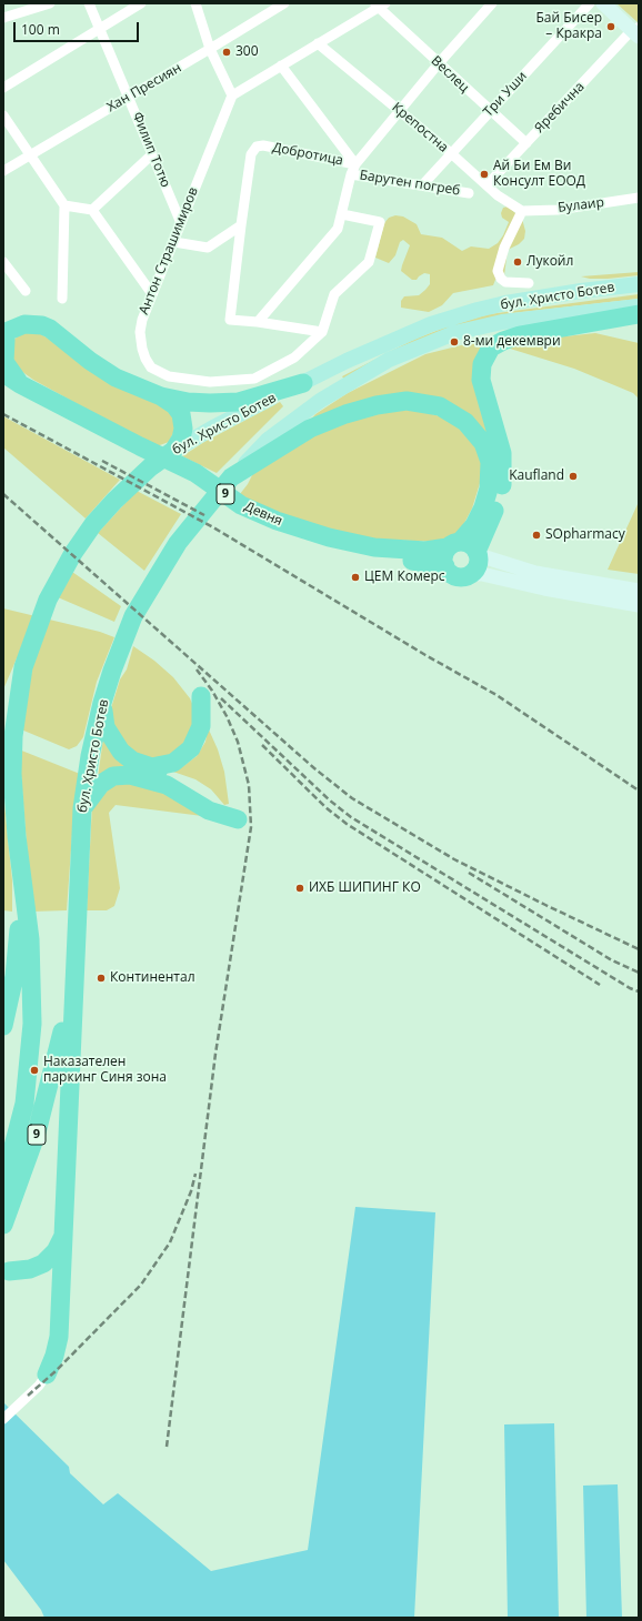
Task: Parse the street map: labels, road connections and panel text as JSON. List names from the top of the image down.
{
  "streets": {
    "highway": ["бул. Христо Ботев", "9", "Девня"],
    "street": [
      "Веслец",
      "Хан Пресиян",
      "Три Уши",
      "Яребична",
      "Крепостна",
      "Филип Тотю",
      "Добротица",
      "Барутен погреб",
      "Булаир",
      "Антон Страшимиров"
    ]
  },
  "crossings": [
    ["Веслец", "Три Уши"],
    ["Веслец", "Яребична"],
    ["Веслец", "Добротица"],
    ["Хан Пресиян", "Филип Тотю"],
    ["Три Уши", "Крепостна"],
    ["Три Уши", "Барутен погреб"],
    ["Яребична", "Крепостна"],
    ["Крепостна", "Добротица"],
    ["Крепостна", "Булаир"],
    ["Филип Тотю", "Антон Страшимиров"],
    ["Добротица", "Барутен погреб"],
    ["бул. Христо Ботев", "9"],
    ["9", "Девня"]
  ],
  "places": [
    "Бай Бисер – Кракра",
    "300",
    "Ай Би Ем Ви Консулт ЕООД",
    "Лукойл",
    "8-ми декември",
    "Kaufland",
    "SOpharmacy",
    "ЦЕМ Комерс",
    "ИХБ ШИПИНГ КО",
    "Континентал",
    "Наказателен паркинг Синя зона"
  ],
  "scale_bar": "100 m"
}
